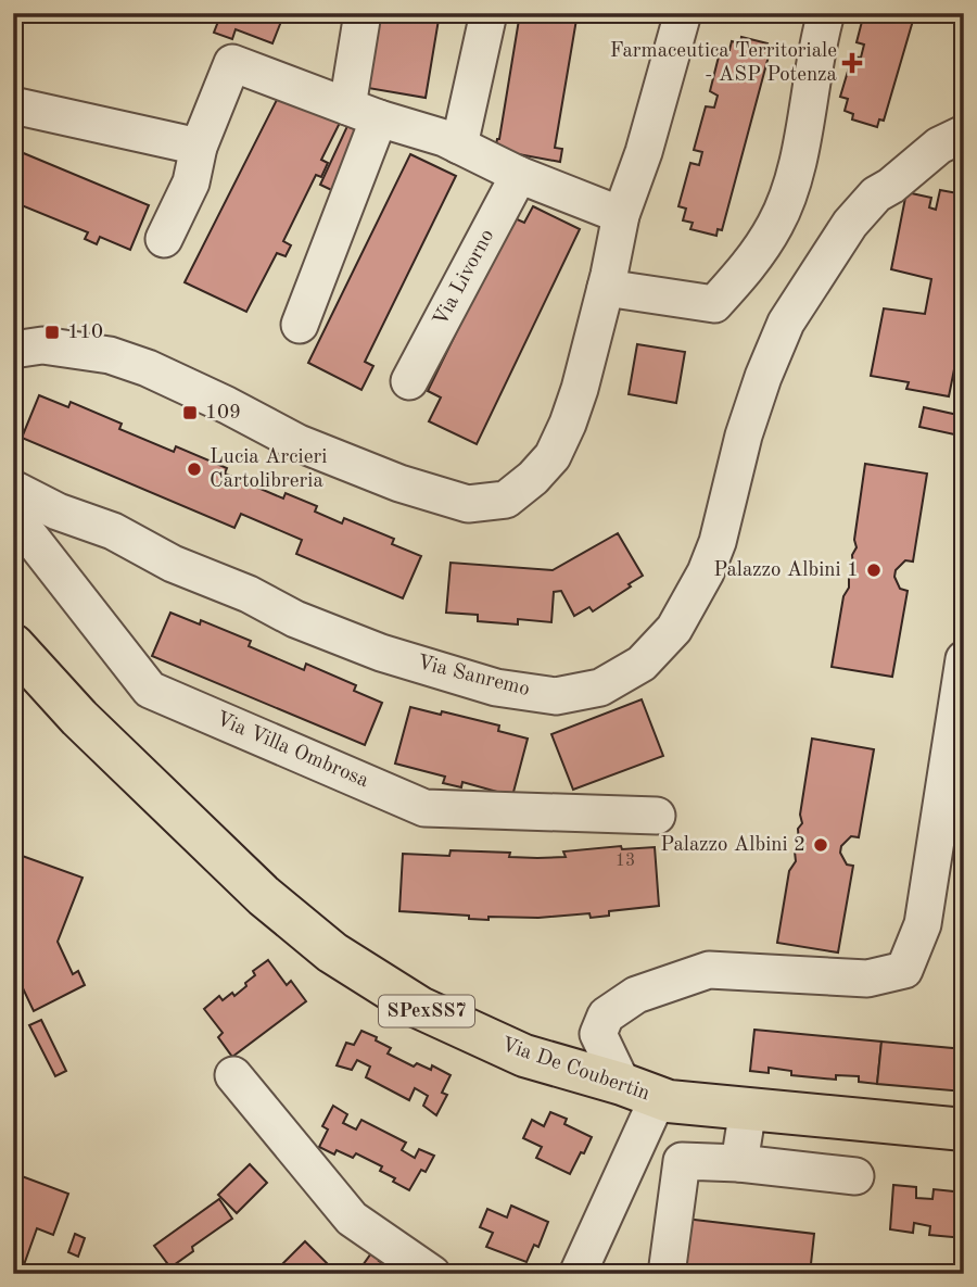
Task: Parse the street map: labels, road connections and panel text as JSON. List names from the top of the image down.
{
  "streets": {
    "main road": ["SPexSS7", "Via De Coubertin"],
    "street": ["Via Livorno", "Via Sanremo", "Via Villa Ombrosa"]
  },
  "places": {
    "health": ["Farmaceutica Territoriale - ASP Potenza"],
    "transit": ["110", "109"],
    "other": ["Lucia Arcieri Cartolibreria", "Palazzo Albini 1", "Palazzo Albini 2"]
  },
  "house_numbers": ["13"]
}
